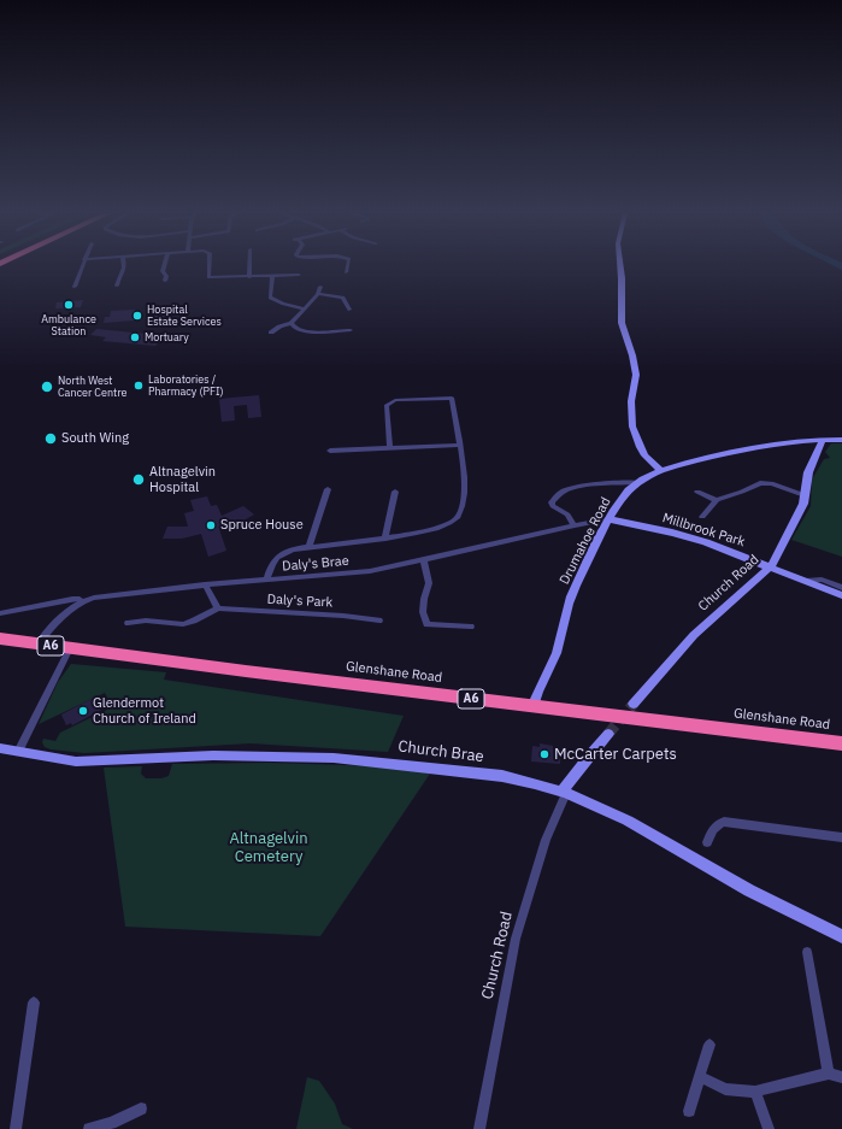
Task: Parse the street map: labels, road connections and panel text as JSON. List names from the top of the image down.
{
  "streets": {
    "highway": ["A6", "Glenshane Road"],
    "street": [
      "Millbrook Park",
      "Drumahoe Road",
      "Daly's Brae",
      "Church Road",
      "Daly's Park",
      "Church Brae"
    ]
  },
  "crossings": [
    ["Millbrook Park", "Drumahoe Road"],
    ["Millbrook Park", "Daly's Brae"],
    ["Millbrook Park", "Church Road"],
    ["Drumahoe Road", "Daly's Brae"],
    ["Drumahoe Road", "Church Road"],
    ["Drumahoe Road", "Glenshane Road"],
    ["Daly's Brae", "Glenshane Road"],
    ["Church Road", "Church Brae"]
  ],
  "parks": ["Altnagelvin Cemetery"],
  "places": [
    "Ambulance Station",
    "Hospital Estate Services",
    "Mortuary",
    "Laboratories / Pharmacy (PFI)",
    "North West Cancer Centre",
    "South Wing",
    "Altnagelvin Hospital",
    "Spruce House",
    "Glendermot Church of Ireland",
    "McCarter Carpets"
  ]
}
